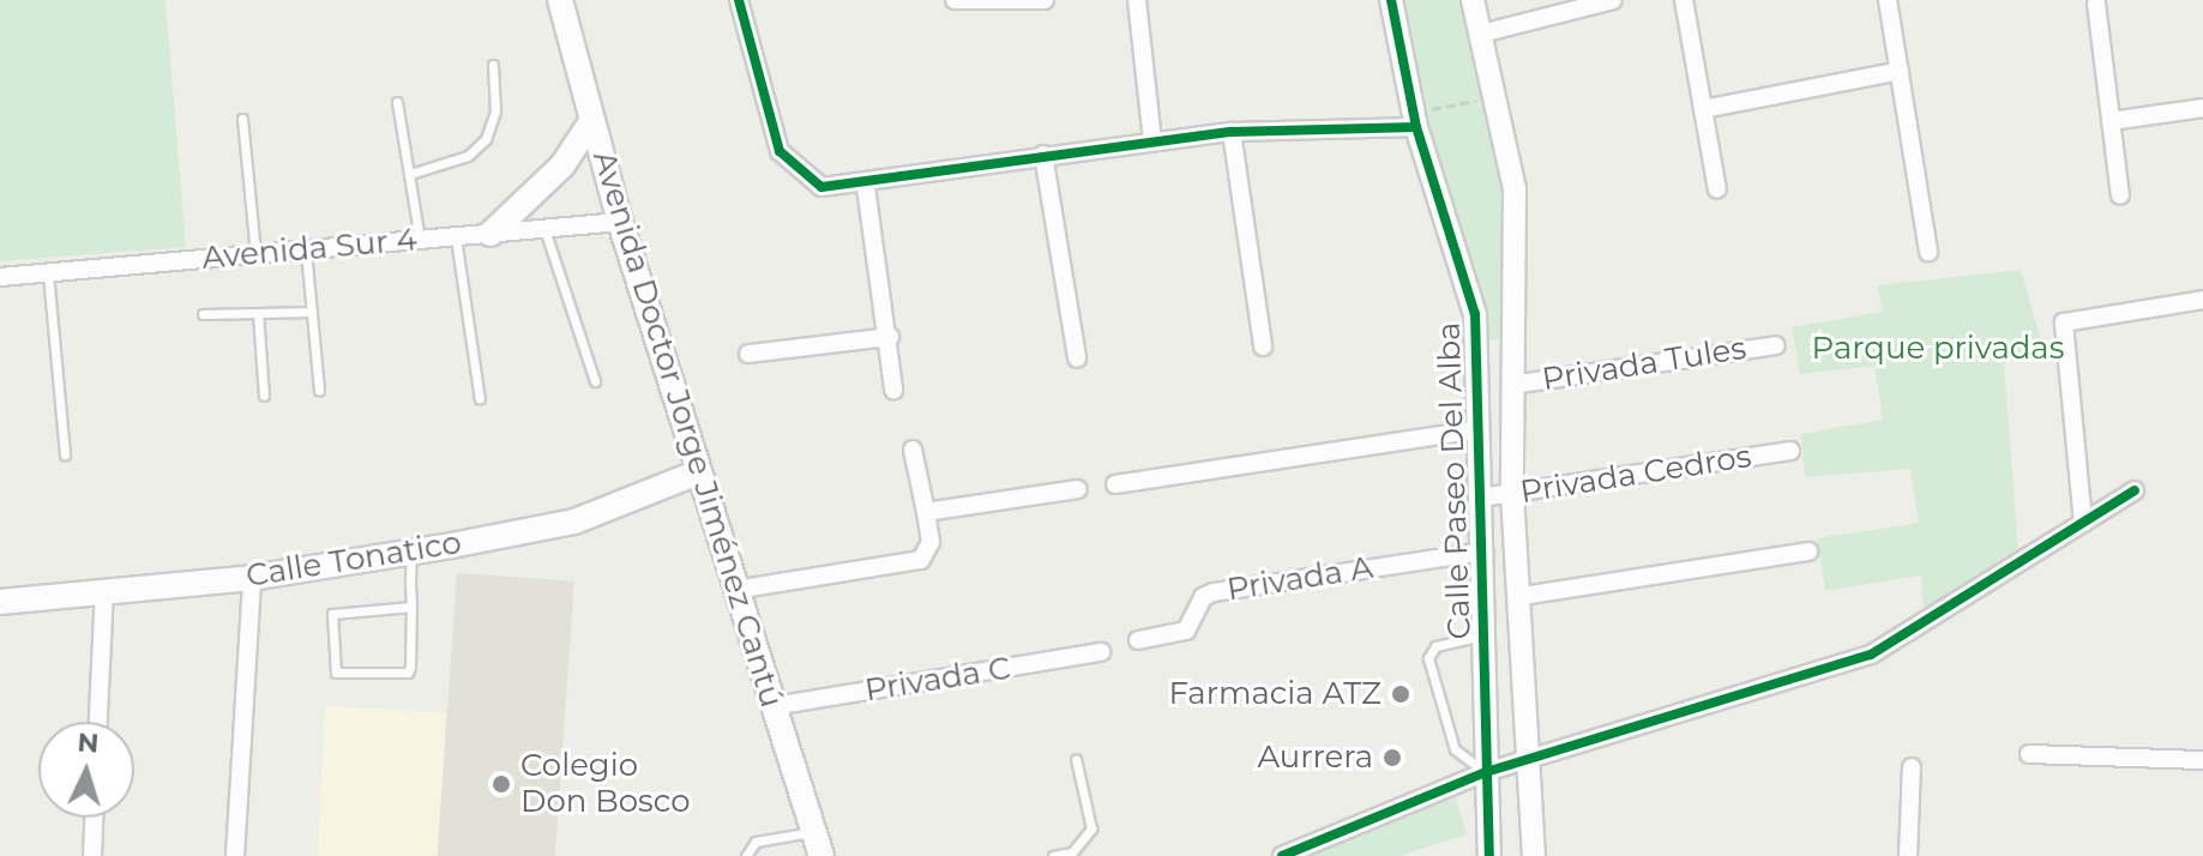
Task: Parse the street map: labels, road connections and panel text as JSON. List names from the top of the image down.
{
  "streets": {
    "main road": ["Avenida Doctor Jorge Jiménez Cantú", "Calle Tonatico"],
    "street": [
      "Avenida Sur 4",
      "Privada Tules",
      "Privada Cedros",
      "Calle Paseo Del Alba",
      "Privada A",
      "Privada C"
    ]
  },
  "crossings": [
    ["Avenida Sur 4", "Avenida Doctor Jorge Jiménez Cantú"],
    ["Privada Tules", "Calle Paseo Del Alba"],
    ["Avenida Doctor Jorge Jiménez Cantú", "Calle Tonatico"],
    ["Avenida Doctor Jorge Jiménez Cantú", "Privada C"],
    ["Privada Cedros", "Calle Paseo Del Alba"],
    ["Calle Paseo Del Alba", "Privada A"]
  ],
  "parks": ["Parque privadas"],
  "places": ["Farmacia ATZ", "Aurrera", "Colegio Don Bosco"],
  "north": "top"
}
